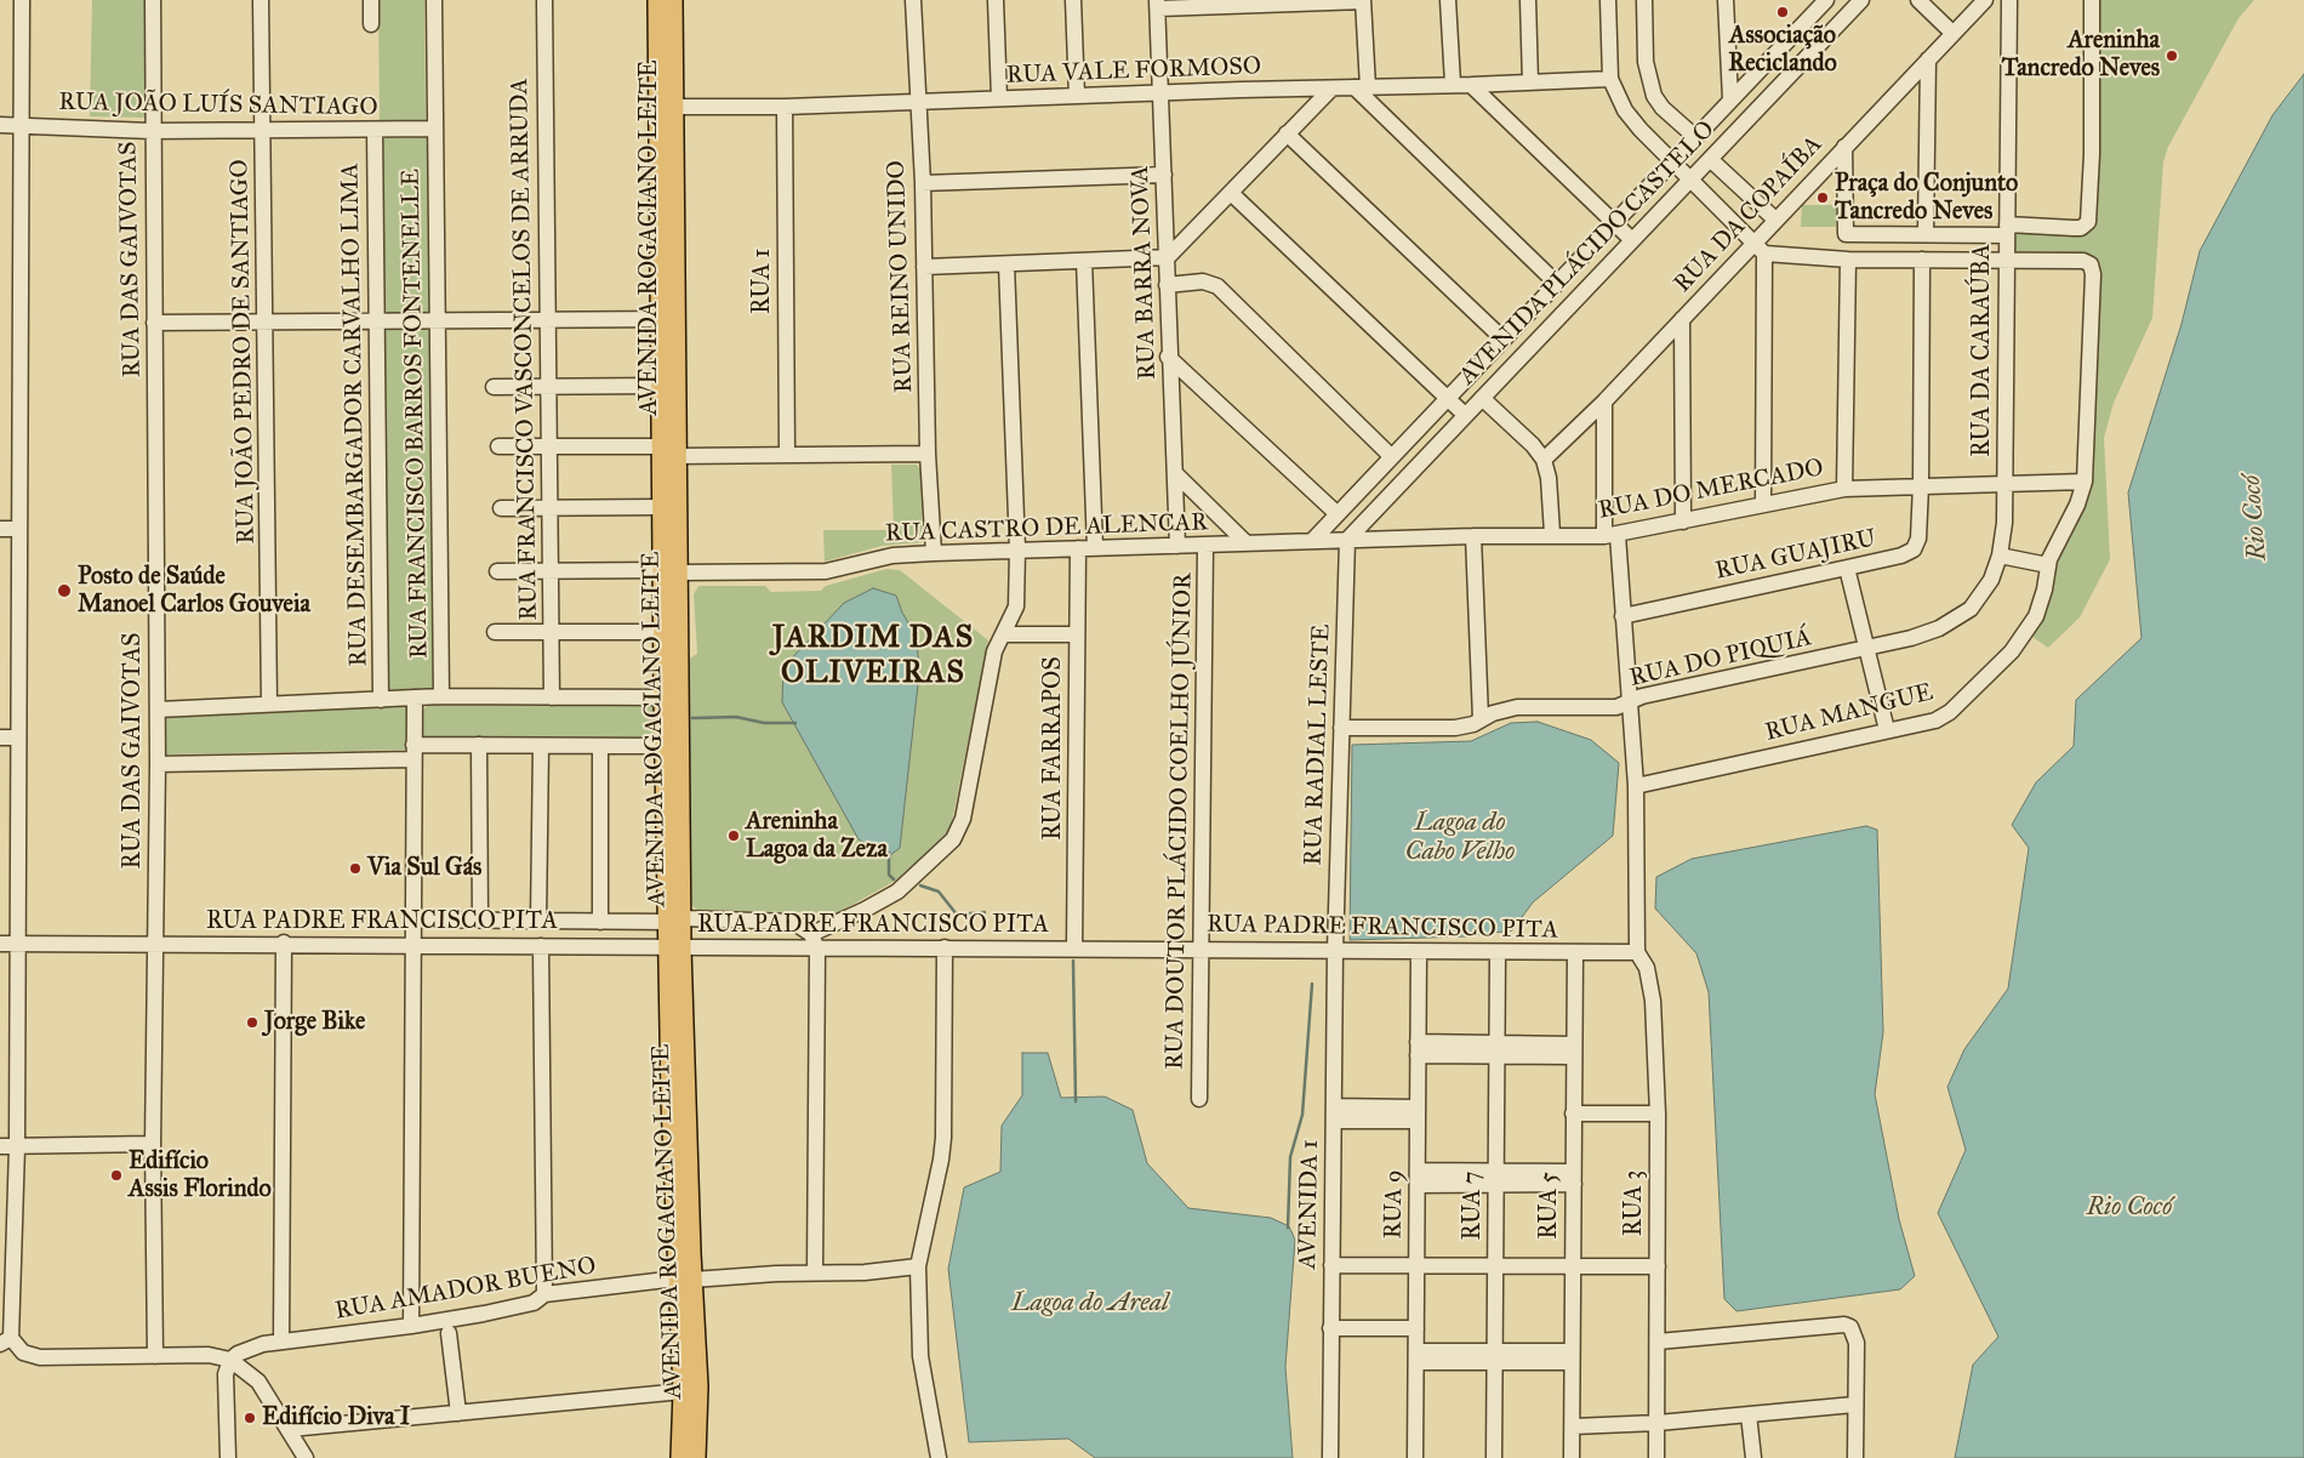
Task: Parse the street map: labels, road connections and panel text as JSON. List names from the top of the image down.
{
  "streets": {
    "main road": ["AVENIDA ROGACIANO LEITE"],
    "street": [
      "RUA VALE FORMOSO",
      "RUA JOÃO LUÍS SANTIAGO",
      "RUA DA COPAÍBA",
      "AVENIDA PLÁCIDO CASTELO",
      "RUA DAS GAIVOTAS",
      "RUA BARRA NOVA",
      "RUA REINO UNIDO",
      "RUA 1",
      "RUA FRANCISCO VASCONCELOS DE ARRUDA",
      "RUA DA CARAÚBA",
      "RUA JOÃO PEDRO DE SANTIAGO",
      "RUA FRANCISCO BARROS FONTENELLE",
      "RUA DESEMBARGADOR CARVALHO LIMA",
      "RUA DO MERCADO",
      "RUA CASTRO DE ALENCAR",
      "RUA GUAJIRU",
      "RUA DO PIQUIÁ",
      "RUA MANGUE",
      "RUA RADIAL LESTE",
      "RUA FARRAPOS",
      "RUA DOUTOR PLÁCIDO COELHO JÚNIOR",
      "RUA PADRE FRANCISCO PITA",
      "RUA 3",
      "AVENIDA 1",
      "RUA 9",
      "RUA 7",
      "RUA 5",
      "RUA AMADOR BUENO"
    ]
  },
  "crossings": [
    ["RUA VALE FORMOSO", "AVENIDA ROGACIANO LEITE"],
    ["RUA VALE FORMOSO", "RUA BARRA NOVA"],
    ["RUA VALE FORMOSO", "RUA REINO UNIDO"],
    ["RUA VALE FORMOSO", "RUA 1"],
    ["RUA JOÃO LUÍS SANTIAGO", "RUA DAS GAIVOTAS"],
    ["RUA JOÃO LUÍS SANTIAGO", "RUA JOÃO PEDRO DE SANTIAGO"],
    ["RUA JOÃO LUÍS SANTIAGO", "RUA FRANCISCO BARROS FONTENELLE"],
    ["RUA JOÃO LUÍS SANTIAGO", "RUA DESEMBARGADOR CARVALHO LIMA"],
    ["AVENIDA ROGACIANO LEITE", "RUA CASTRO DE ALENCAR"],
    ["AVENIDA ROGACIANO LEITE", "RUA PADRE FRANCISCO PITA"],
    ["AVENIDA ROGACIANO LEITE", "RUA AMADOR BUENO"],
    ["AVENIDA PLÁCIDO CASTELO", "RUA DO MERCADO"],
    ["AVENIDA PLÁCIDO CASTELO", "RUA CASTRO DE ALENCAR"],
    ["AVENIDA PLÁCIDO CASTELO", "RUA RADIAL LESTE"],
    ["RUA DAS GAIVOTAS", "RUA PADRE FRANCISCO PITA"],
    ["RUA BARRA NOVA", "RUA CASTRO DE ALENCAR"],
    ["RUA REINO UNIDO", "RUA CASTRO DE ALENCAR"],
    ["RUA FRANCISCO VASCONCELOS DE ARRUDA", "RUA CASTRO DE ALENCAR"],
    ["RUA DA CARAÚBA", "RUA DO MERCADO"],
    ["RUA DA CARAÚBA", "RUA DO PIQUIÁ"],
    ["RUA DO MERCADO", "RUA CASTRO DE ALENCAR"],
    ["RUA DO MERCADO", "RUA GUAJIRU"],
    ["RUA DO MERCADO", "RUA DO PIQUIÁ"],
    ["RUA DO MERCADO", "RUA MANGUE"],
    ["RUA DO MERCADO", "RUA RADIAL LESTE"],
    ["RUA CASTRO DE ALENCAR", "RUA RADIAL LESTE"],
    ["RUA CASTRO DE ALENCAR", "RUA FARRAPOS"],
    ["RUA CASTRO DE ALENCAR", "RUA DOUTOR PLÁCIDO COELHO JÚNIOR"],
    ["RUA DO PIQUIÁ", "RUA RADIAL LESTE"],
    ["RUA RADIAL LESTE", "RUA PADRE FRANCISCO PITA"],
    ["RUA RADIAL LESTE", "AVENIDA 1"],
    ["RUA FARRAPOS", "RUA PADRE FRANCISCO PITA"],
    ["RUA DOUTOR PLÁCIDO COELHO JÚNIOR", "RUA PADRE FRANCISCO PITA"],
    ["RUA PADRE FRANCISCO PITA", "RUA 3"],
    ["RUA PADRE FRANCISCO PITA", "AVENIDA 1"],
    ["RUA PADRE FRANCISCO PITA", "RUA 9"],
    ["RUA PADRE FRANCISCO PITA", "RUA 7"],
    ["RUA PADRE FRANCISCO PITA", "RUA 5"]
  ],
  "districts": ["JARDIM DAS OLIVEIRAS"],
  "water": ["Rio Cocó", "Lagoa do Cabo Velho", "Lagoa do Areal"],
  "places": [
    "Associação Reciclando",
    "Areninha Tancredo Neves",
    "Praça do Conjunto Tancredo Neves",
    "Posto de Saúde Manoel Carlos Gouveia",
    "Areninha Lagoa da Zeza",
    "Via Sul Gás",
    "Jorge Bike",
    "Edifício Assis Florindo",
    "Edifício Diva I"
  ]
}
